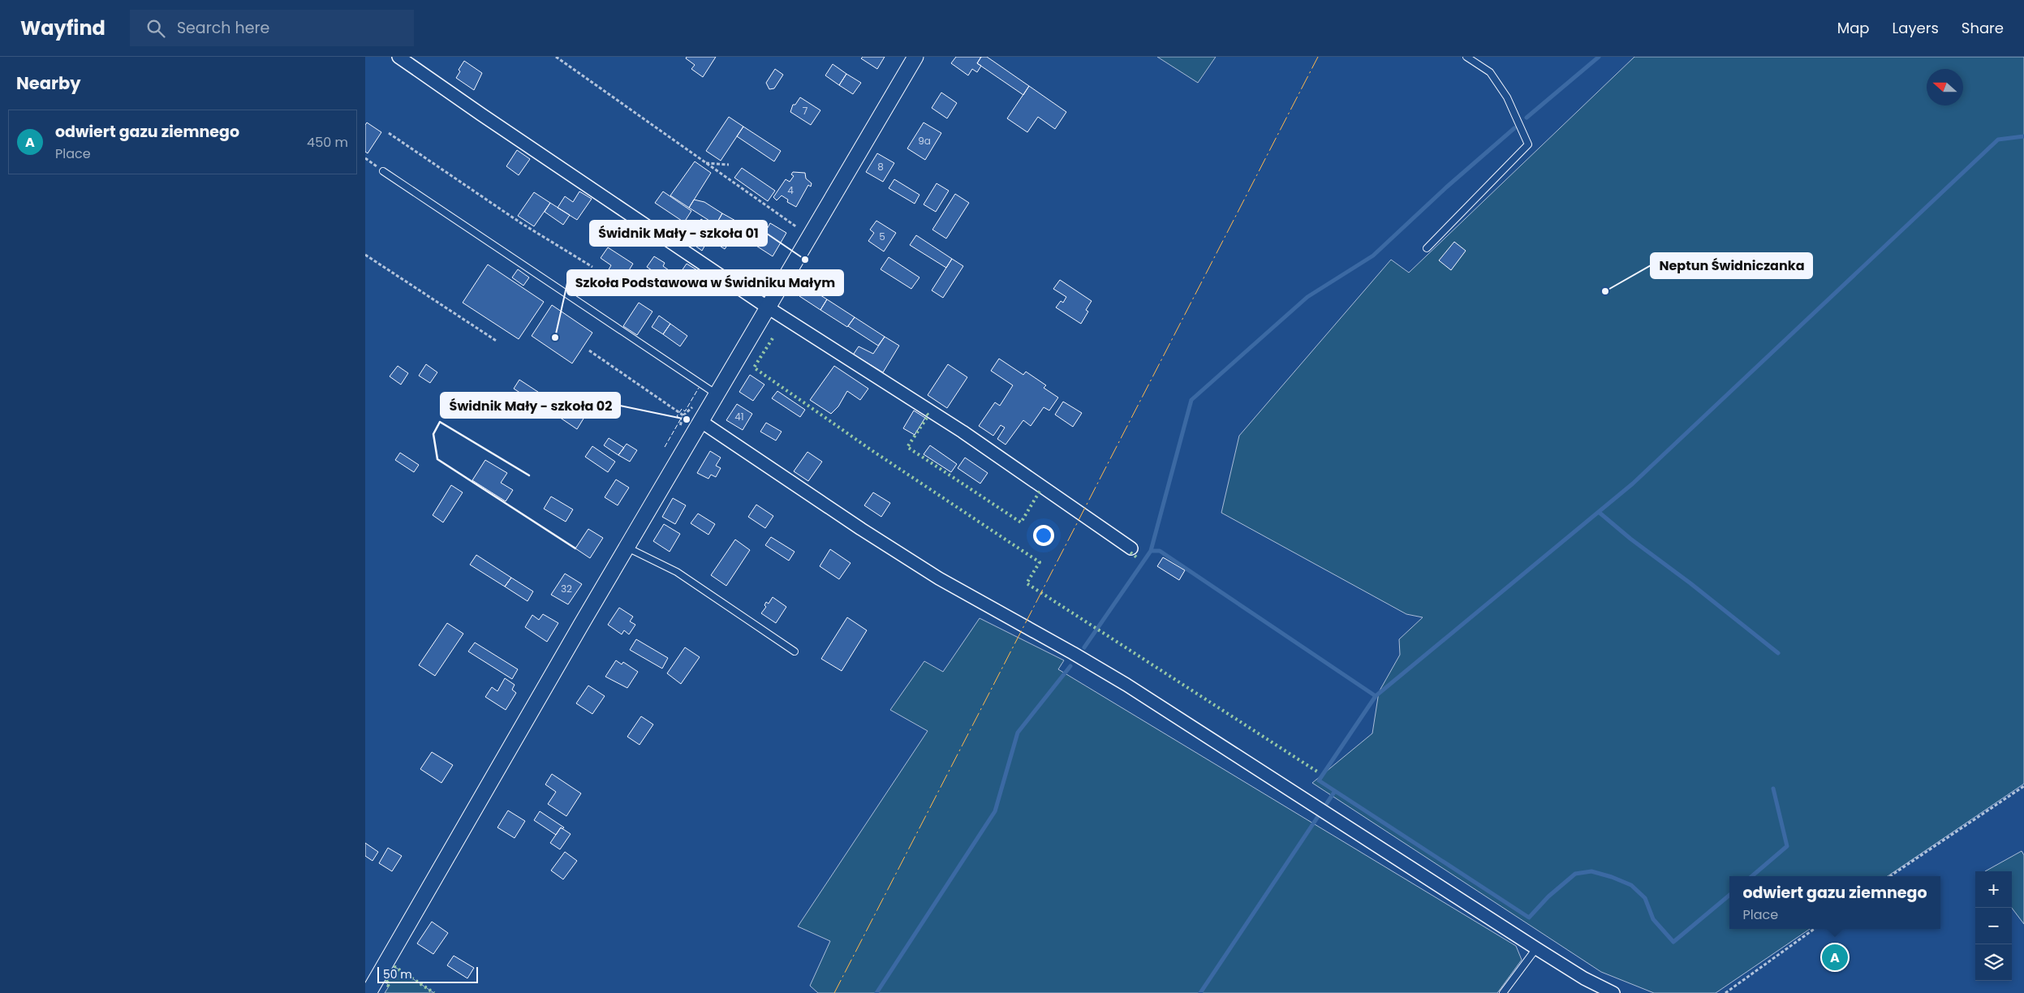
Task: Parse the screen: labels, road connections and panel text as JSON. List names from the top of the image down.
{
  "places": [
    "Świdnik Mały - szkoła 01",
    "Neptun Świdniczanka",
    "Szkoła Podstawowa w Świdniku Małym",
    "Świdnik Mały - szkoła 02"
  ],
  "house_numbers": [
    "7",
    "9a",
    "8",
    "4",
    "5",
    "41",
    "32"
  ],
  "scale_bar": "50 m",
  "north": "left",
  "page": {
    "header": "Wayfind",
    "search": "Search here",
    "nav": ["Map", "Layers", "Share"],
    "heading": "Nearby",
    "list": [
      {
        "mark": "A",
        "name": "odwiert gazu ziemnego",
        "note": "Place",
        "value": "450 m"
      }
    ],
    "map_buttons": ["+", "−"],
    "popup": ["odwiert gazu ziemnego", "Place"],
    "pins": "A",
    "scale": "50 m"
  }
}
